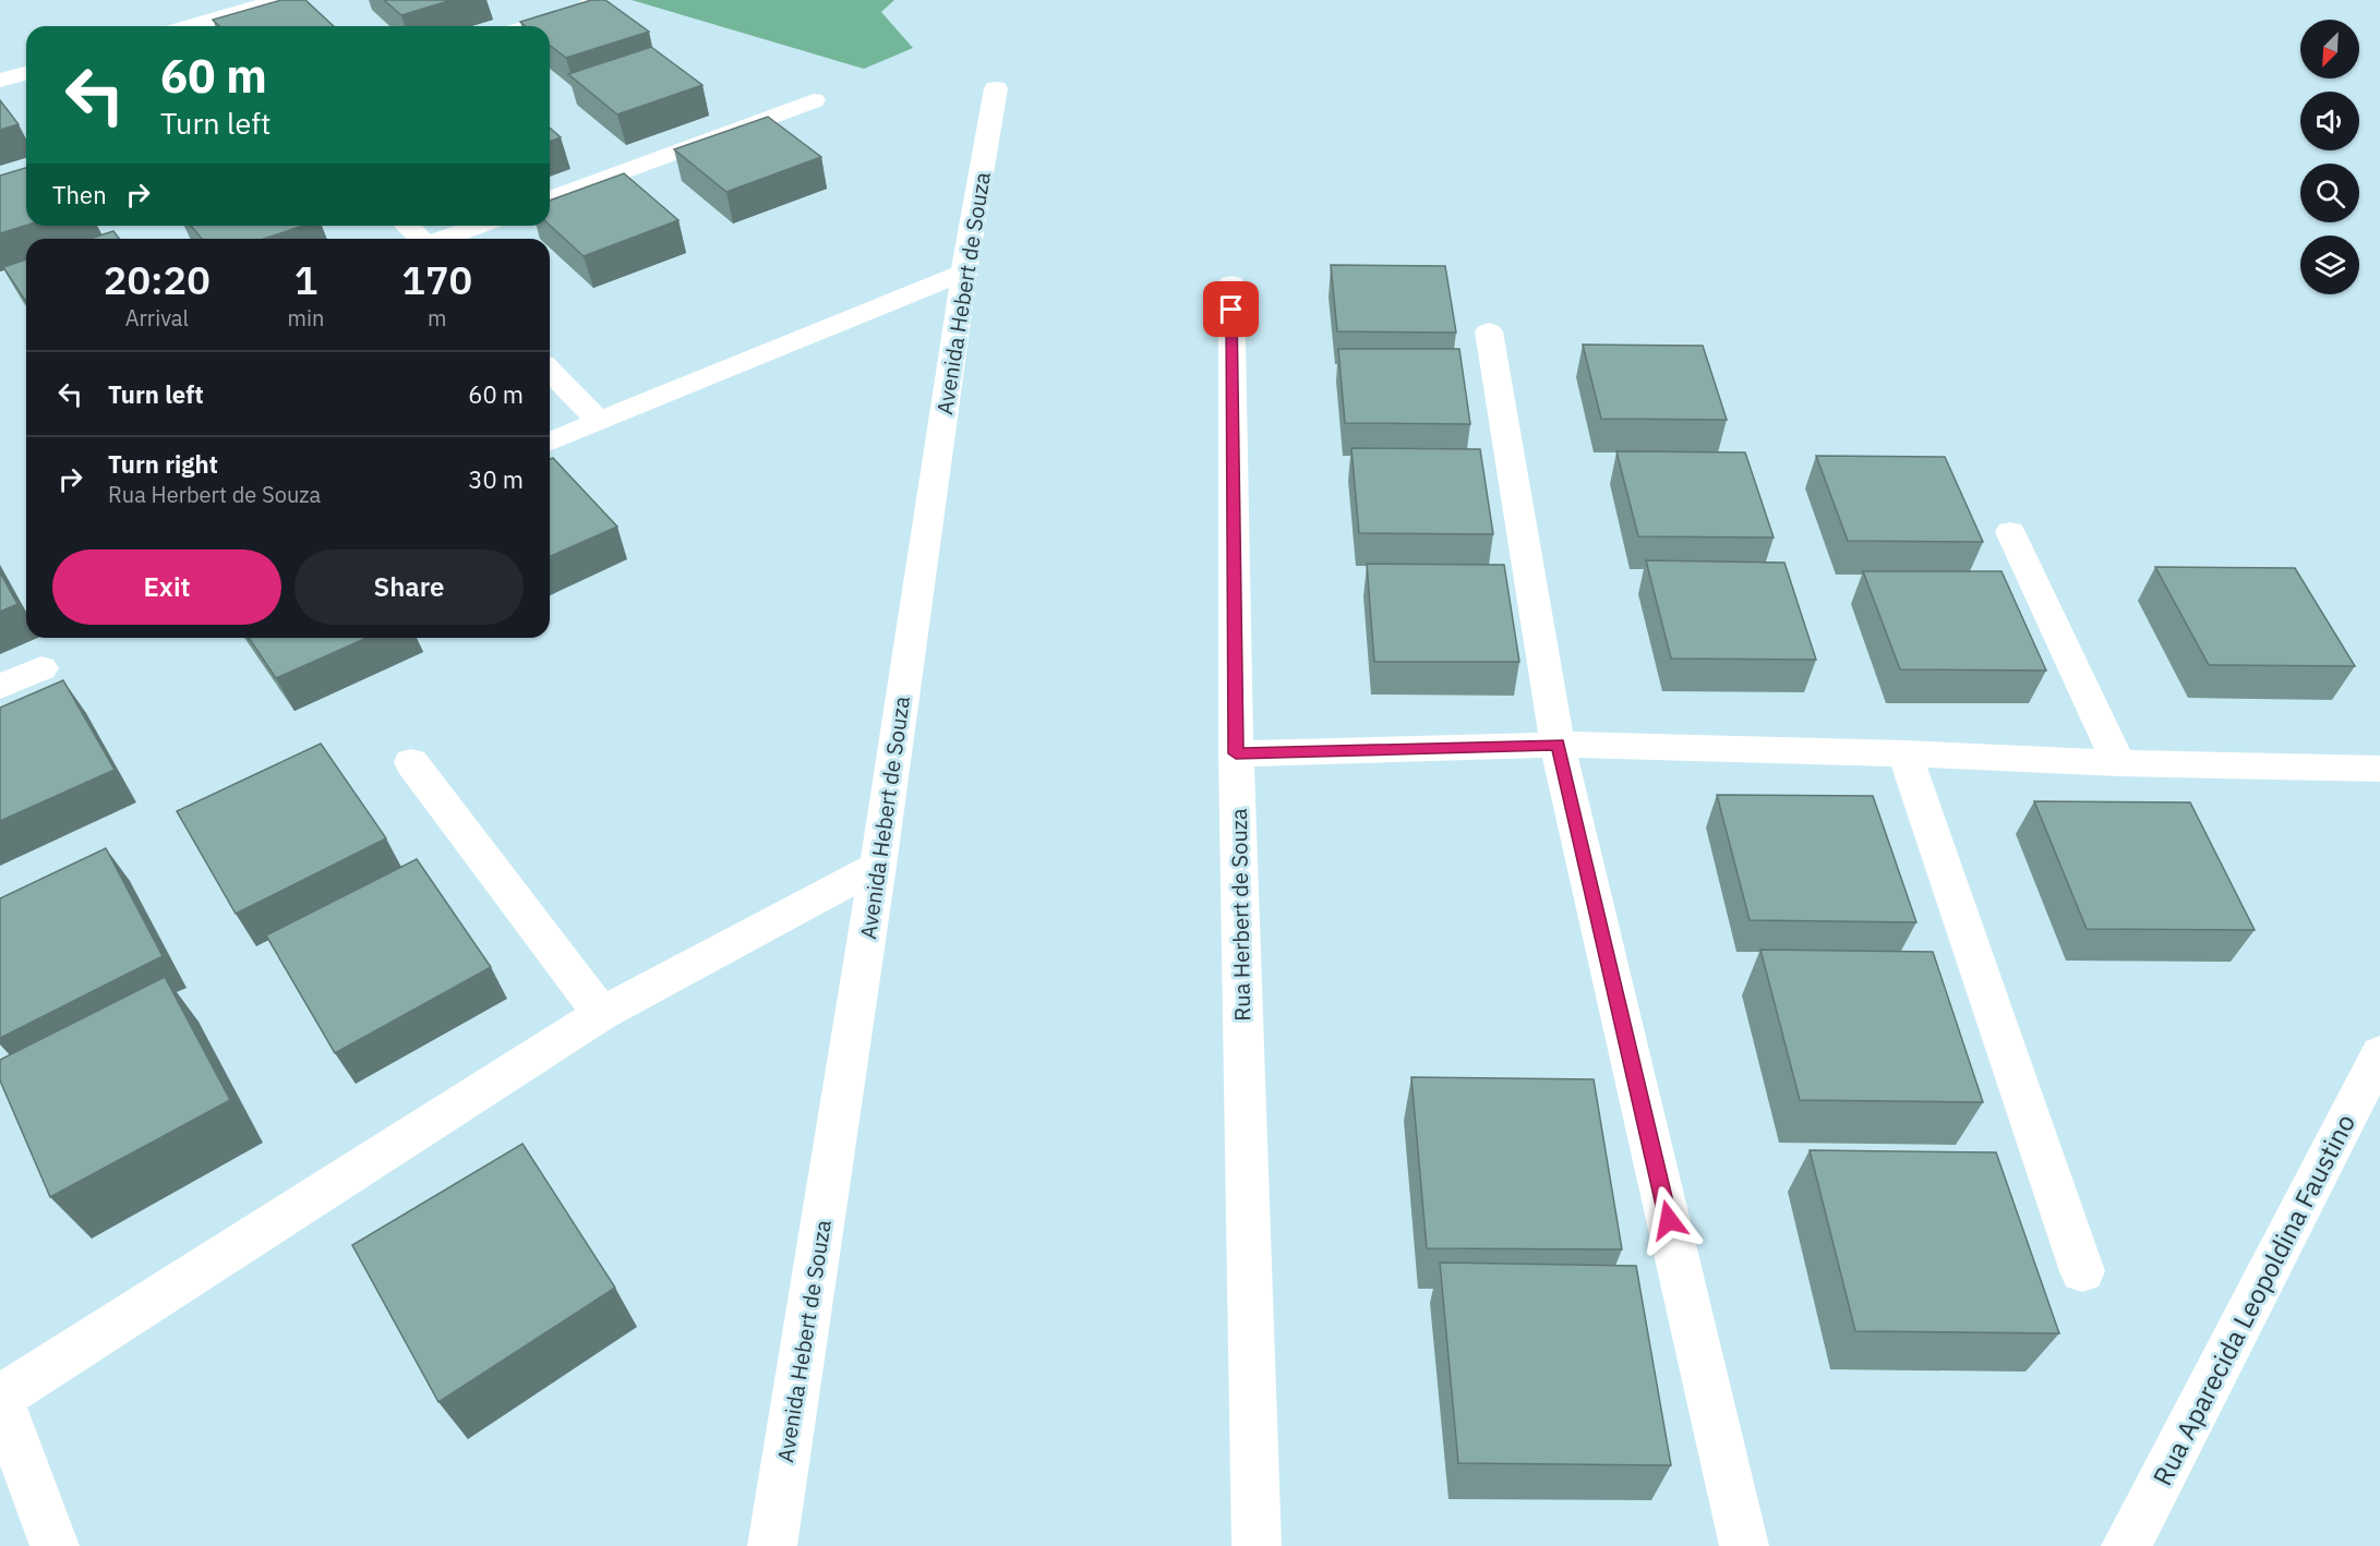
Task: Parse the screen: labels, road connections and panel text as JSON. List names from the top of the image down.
{
  "streets": {
    "street": ["Avenida Hebert de Souza", "Rua Herbert de Souza", "Rua Aparecida Leopoldina Faustino"]
  },
  "north": "bottom left",
  "page": {
    "turn": ["60 m", "Turn left"],
    "then": "Then",
    "eta": [
      "20:20",
      "Arrival",
      "1",
      "min",
      "170",
      "m"
    ],
    "list": [
      {
        "name": "Turn left",
        "value": "60 m"
      },
      {
        "name": "Turn right",
        "note": "Rua Herbert de Souza",
        "value": "30 m"
      }
    ],
    "buttons": ["Exit", "Share"]
  }
}
